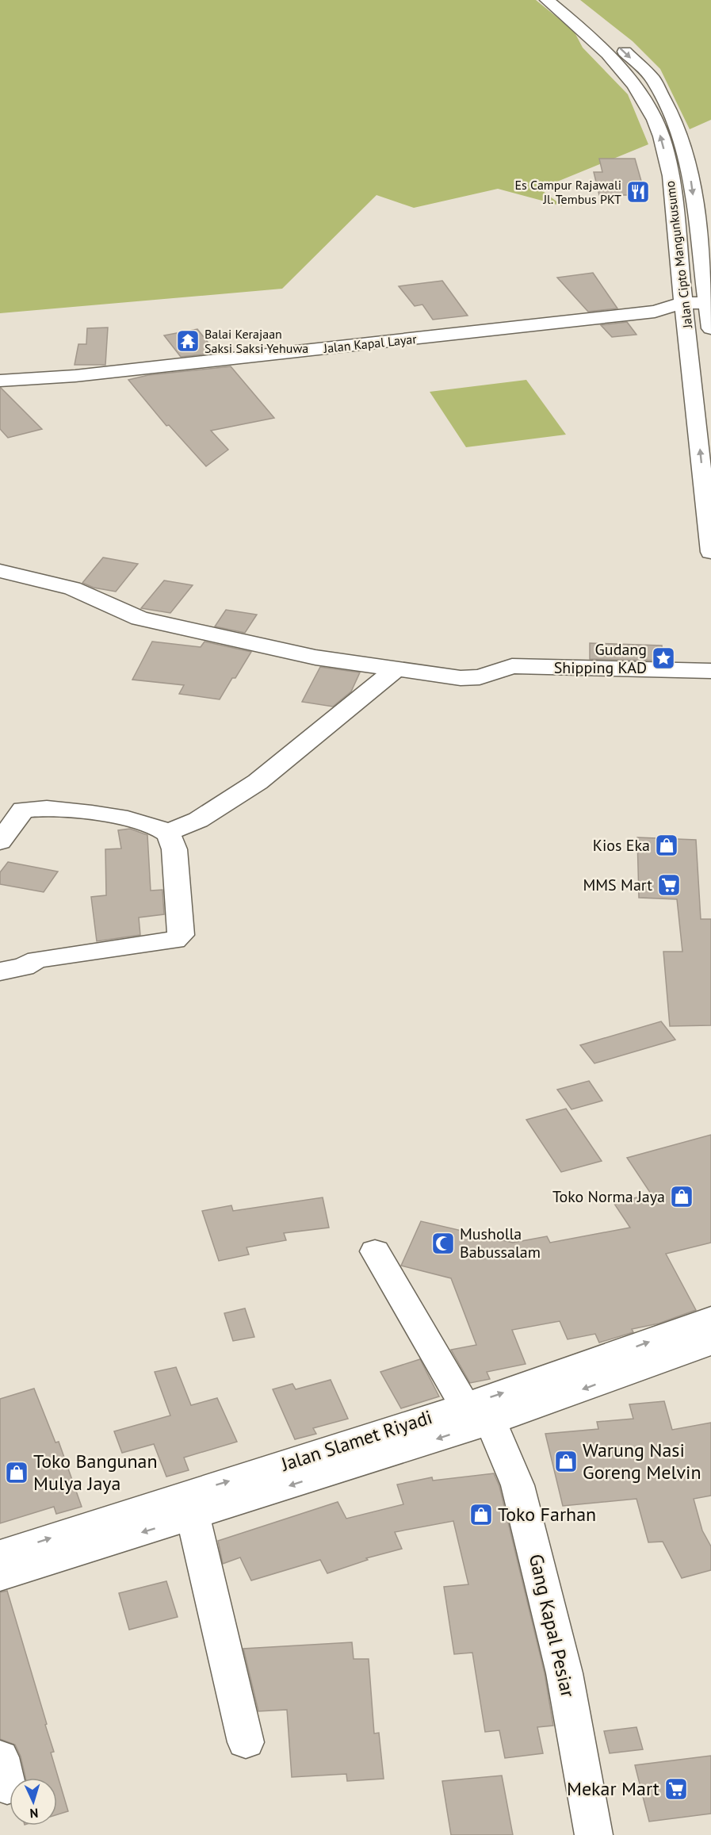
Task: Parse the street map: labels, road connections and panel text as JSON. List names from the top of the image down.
{
  "streets": {
    "street": [
      "Jalan Cipto Mangunkusumo",
      "Jalan Kapal Layar",
      "Jalan Slamet Riyadi",
      "Gang Kapal Pesiar"
    ]
  },
  "crossings": [
    ["Jalan Cipto Mangunkusumo", "Jalan Kapal Layar"],
    ["Jalan Slamet Riyadi", "Gang Kapal Pesiar"]
  ],
  "places": {
    "restaurant": ["Es Campur Rajawali Jl. Tembus PKT"],
    "temple": ["Balai Kerajaan Saksi Saksi Yehuwa"],
    "place": ["Gudang Shipping KAD"],
    "shop": [
      "Kios Eka",
      "Toko Norma Jaya",
      "Warung Nasi Goreng Melvin",
      "Toko Bangunan Mulya Jaya",
      "Toko Farhan"
    ],
    "supermarket": ["MMS Mart", "Mekar Mart"],
    "mosque": ["Musholla Babussalam"]
  },
  "north": "bottom"
}
